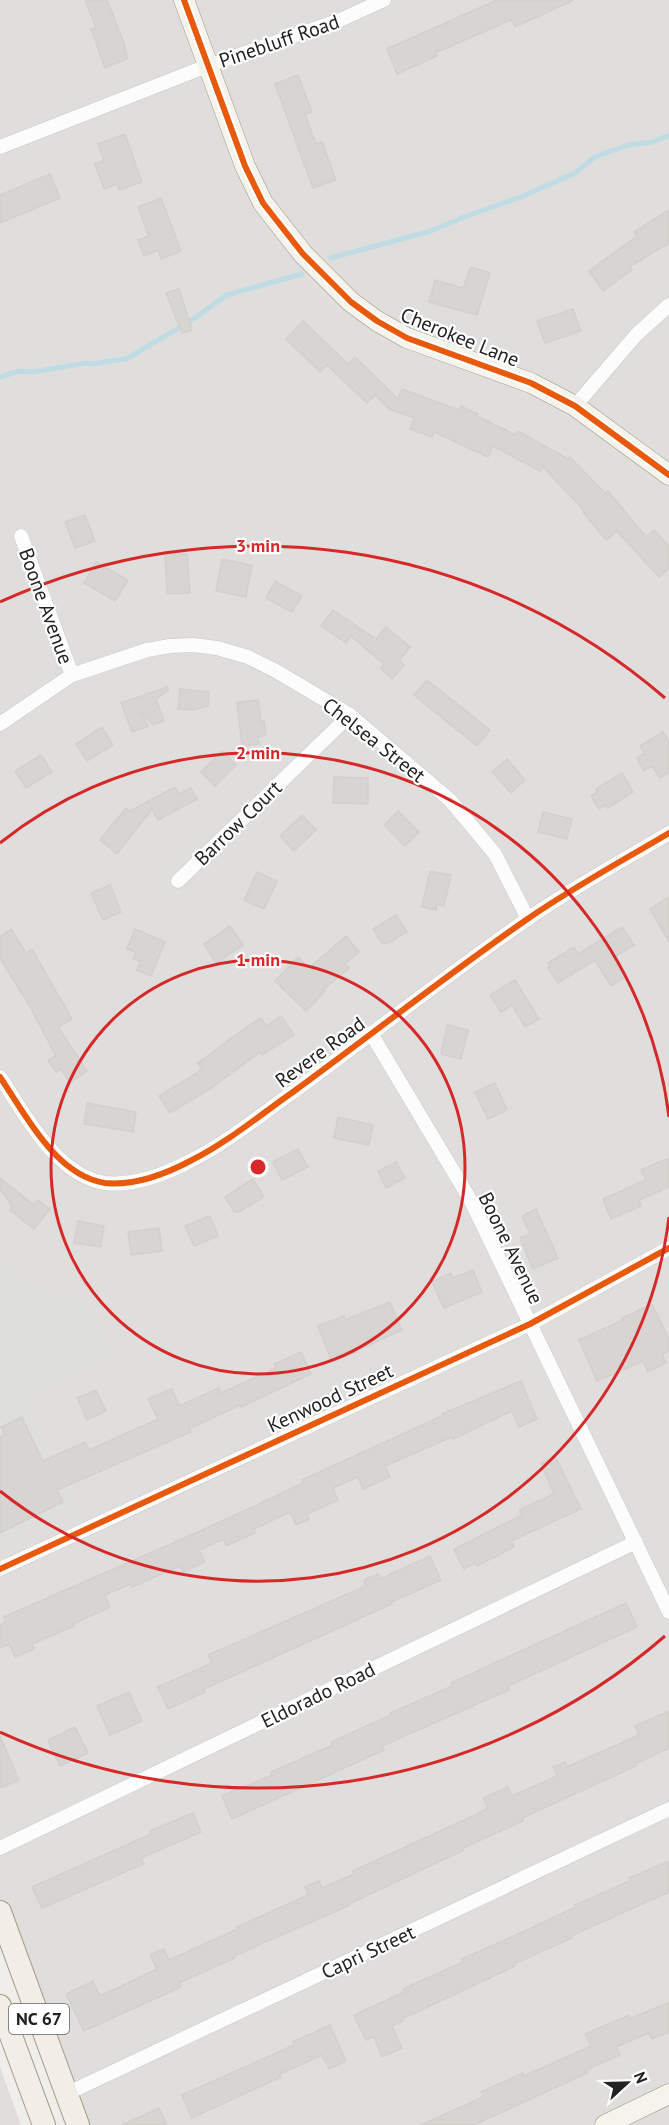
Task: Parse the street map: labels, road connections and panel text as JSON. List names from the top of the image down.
{
  "streets": {
    "main road": ["NC 67"],
    "street": [
      "Pinebluff Road",
      "Cherokee Lane",
      "Boone Avenue",
      "Chelsea Street",
      "Barrow Court",
      "Revere Road",
      "Kenwood Street",
      "Eldorado Road",
      "Capri Street"
    ]
  },
  "crossings": [
    ["Pinebluff Road", "Cherokee Lane"],
    ["Boone Avenue", "Chelsea Street"],
    ["Boone Avenue", "Revere Road"],
    ["Boone Avenue", "Kenwood Street"],
    ["Boone Avenue", "Eldorado Road"],
    ["Chelsea Street", "Barrow Court"],
    ["Chelsea Street", "Revere Road"],
    ["Capri Street", "NC 67"]
  ],
  "north": "right",
  "rings": ["3 min", "2 min", "1 min"]
}
